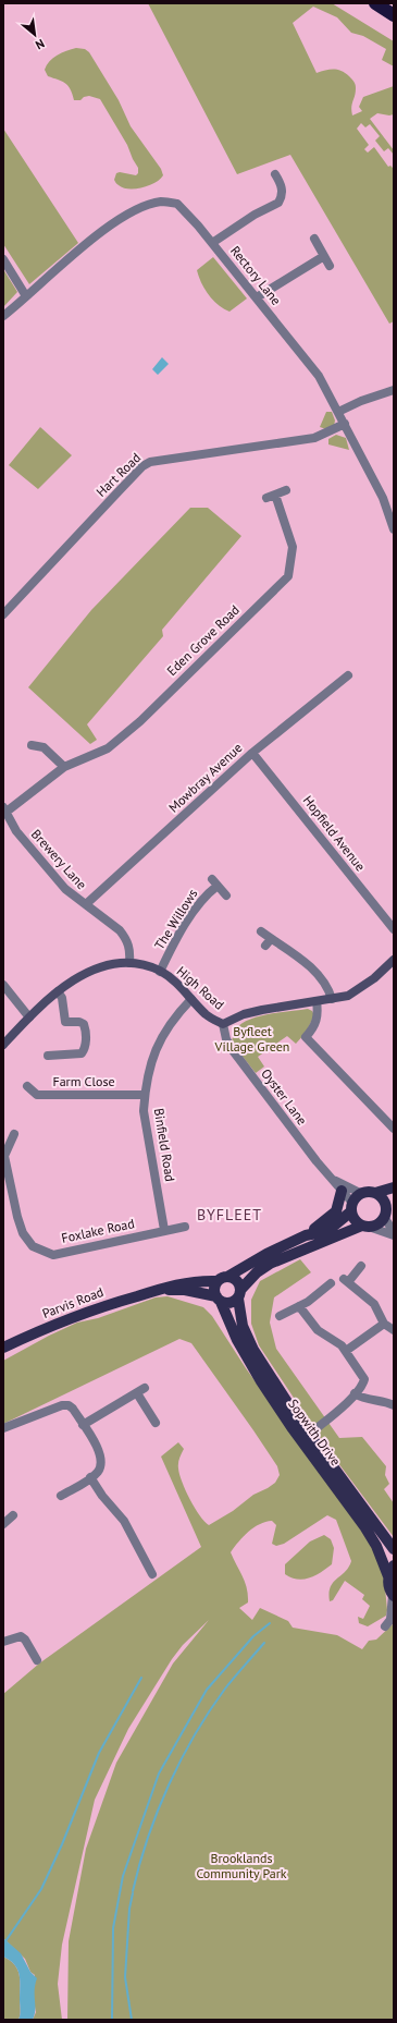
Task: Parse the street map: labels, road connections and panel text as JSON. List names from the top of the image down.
{
  "streets": {
    "main road": ["Parvis Road", "Sopwith Drive"],
    "street": [
      "Rectory Lane",
      "Hart Road",
      "Eden Grove Road",
      "Mowbray Avenue",
      "Hopfield Avenue",
      "Brewery Lane",
      "The Willows",
      "High Road",
      "Farm Close",
      "Oyster Lane",
      "Binfield Road",
      "Foxlake Road"
    ]
  },
  "crossings": [
    ["Rectory Lane", "Hart Road"],
    ["Eden Grove Road", "Brewery Lane"],
    ["Mowbray Avenue", "Hopfield Avenue"],
    ["Mowbray Avenue", "Brewery Lane"],
    ["Brewery Lane", "High Road"],
    ["The Willows", "High Road"],
    ["High Road", "Oyster Lane"],
    ["High Road", "Binfield Road"],
    ["Farm Close", "Binfield Road"],
    ["Binfield Road", "Foxlake Road"],
    ["Parvis Road", "Sopwith Drive"]
  ],
  "districts": ["BYFLEET"],
  "parks": ["Byfleet Village Green", "Brooklands Community Park"],
  "north": "bottom right"
}
